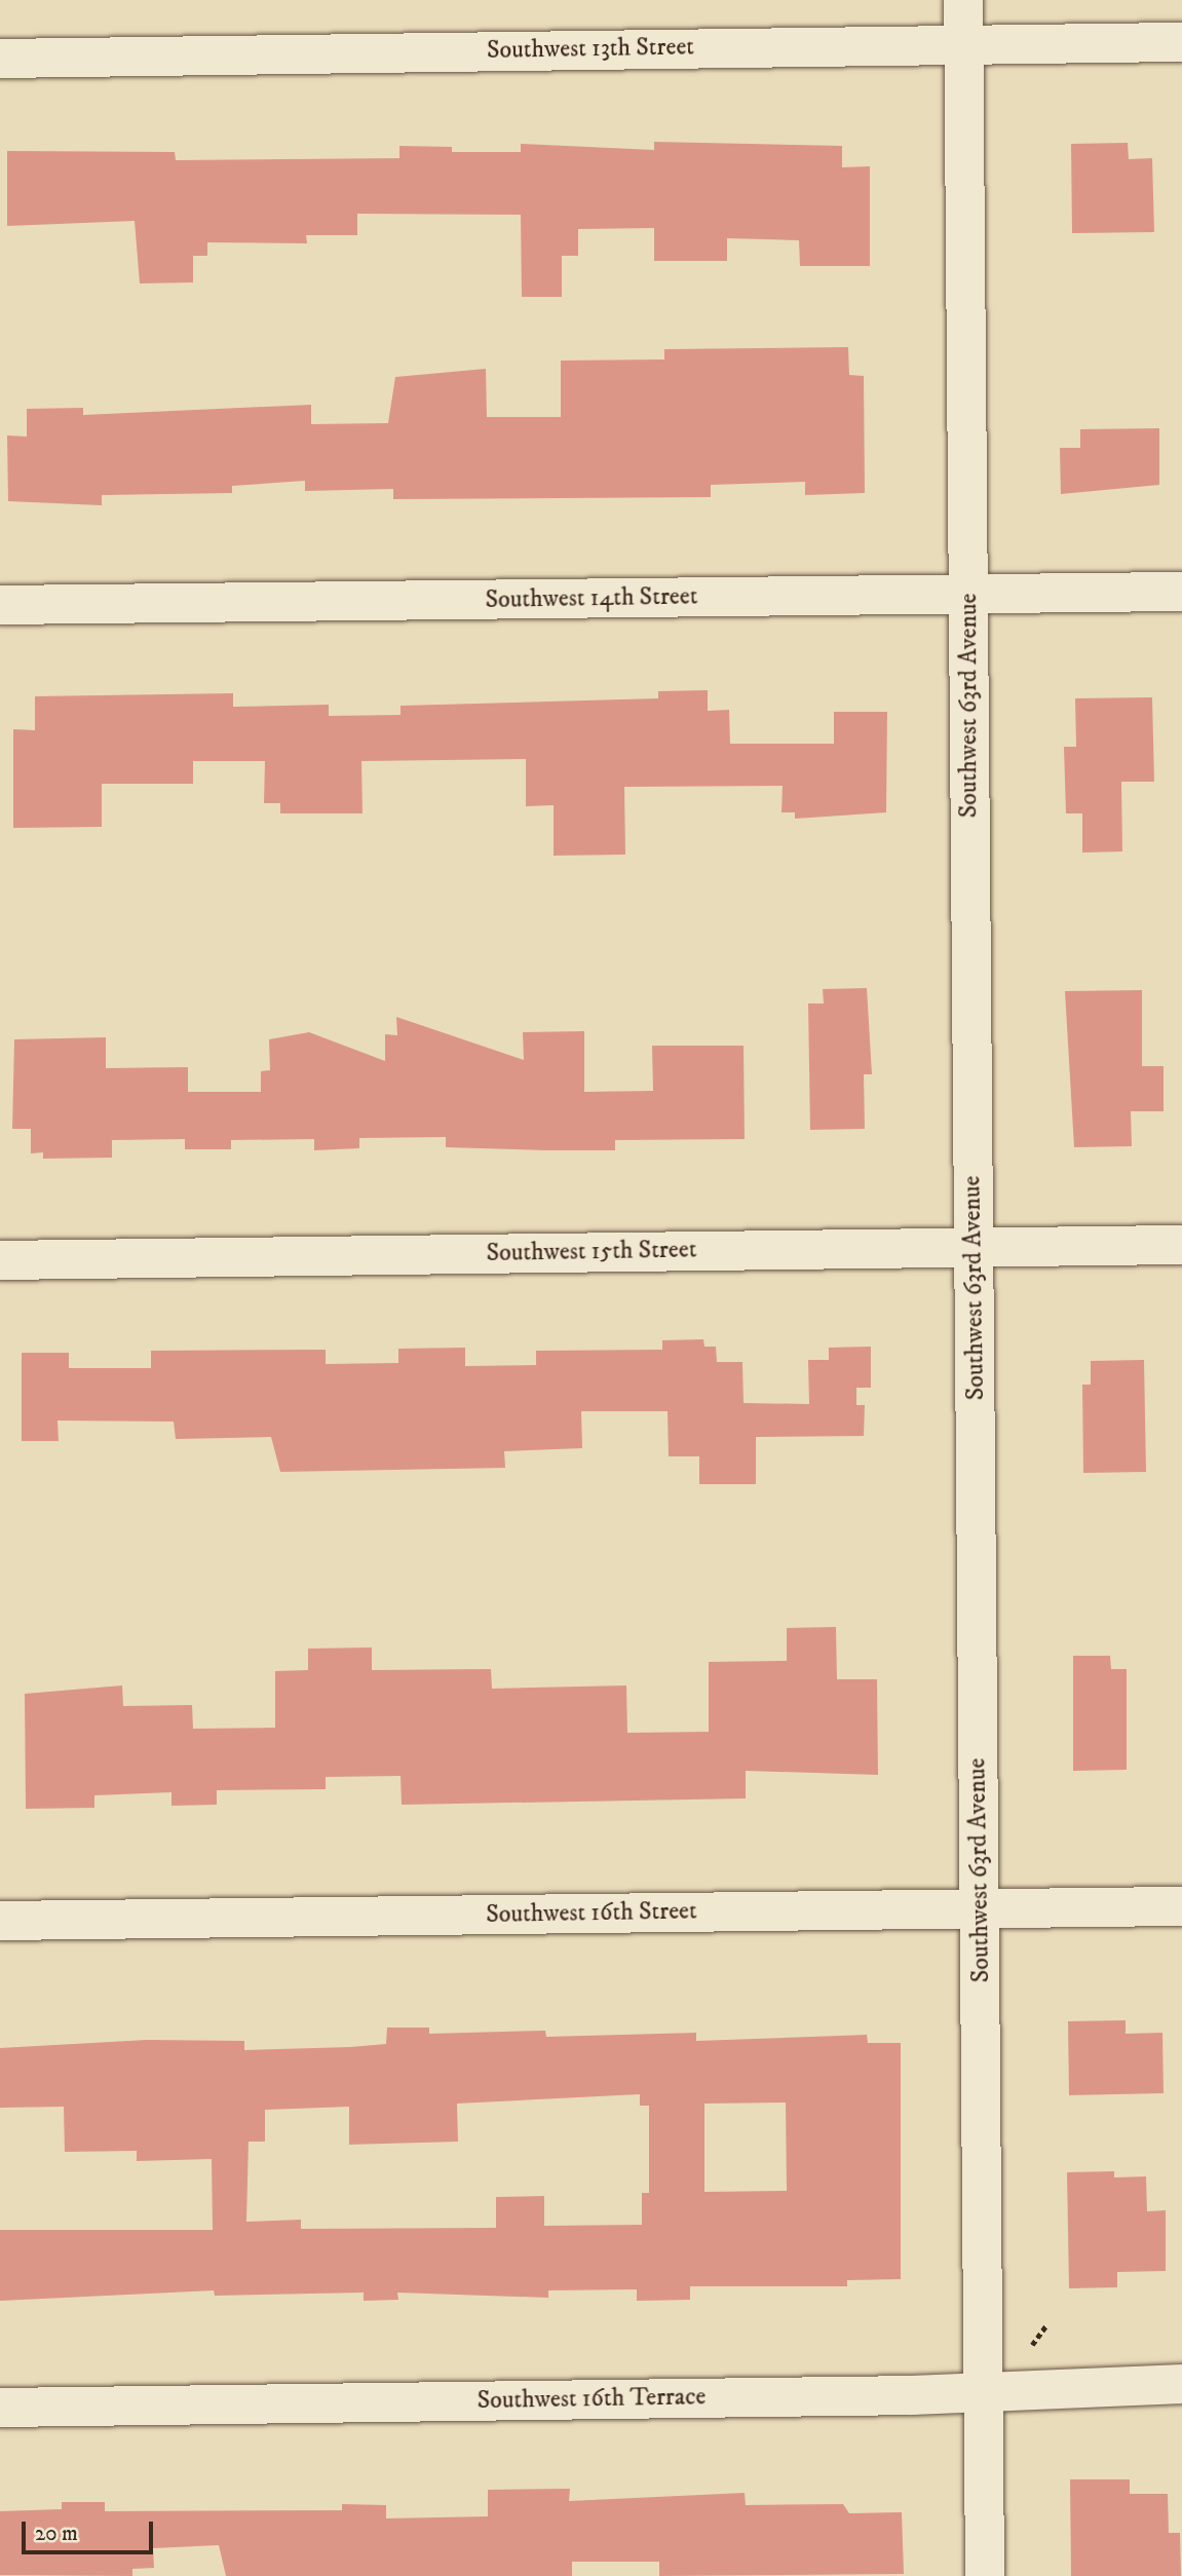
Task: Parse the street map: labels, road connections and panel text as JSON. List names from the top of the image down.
{
  "streets": {
    "street": [
      "Southwest 13th Street",
      "Southwest 14th Street",
      "Southwest 63rd Avenue",
      "Southwest 15th Street",
      "Southwest 16th Street",
      "Southwest 16th Terrace"
    ]
  },
  "crossings": [
    ["Southwest 13th Street", "Southwest 63rd Avenue"],
    ["Southwest 14th Street", "Southwest 63rd Avenue"],
    ["Southwest 63rd Avenue", "Southwest 15th Street"],
    ["Southwest 63rd Avenue", "Southwest 16th Street"],
    ["Southwest 63rd Avenue", "Southwest 16th Terrace"]
  ],
  "scale_bar": "20 m"
}
